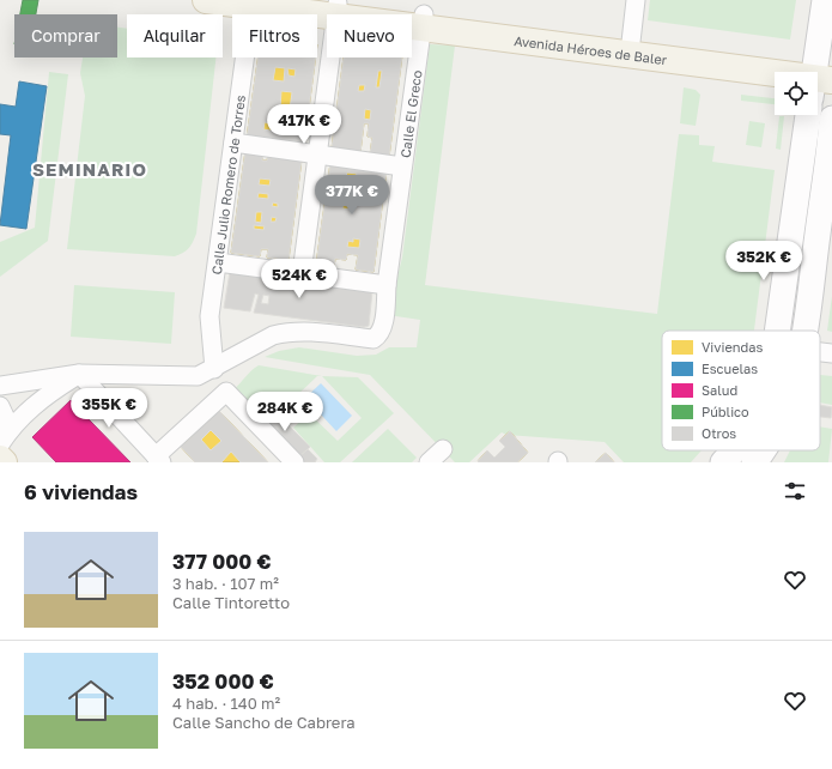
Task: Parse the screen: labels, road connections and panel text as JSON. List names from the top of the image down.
{
  "streets": {
    "main road": ["Avenida Héroes de Baler"],
    "street": ["Calle El Greco", "Calle Julio Romero de Torres"]
  },
  "crossings": [
    ["Avenida Héroes de Baler", "Calle El Greco"],
    ["Avenida Héroes de Baler", "Calle Julio Romero de Torres"],
    ["Calle El Greco", "Calle Julio Romero de Torres"]
  ],
  "districts": ["SEMINARIO"],
  "legend": [
    "Viviendas",
    "Escuelas",
    "Salud",
    "Público",
    "Otros"
  ],
  "page": {
    "chip": [
      "Comprar",
      "Alquilar",
      "Filtros",
      "Nuevo"
    ],
    "price": [
      "417K €",
      "377K €",
      "352K €",
      "524K €",
      "355K €",
      "284K €"
    ],
    "heading": "6 viviendas",
    "list": [
      {
        "name": "377 000 €",
        "note": "3 hab. · 107 m² · Calle Tintoretto"
      },
      {
        "name": "352 000 €",
        "note": "4 hab. · 140 m² · Calle Sancho de Cabrera"
      }
    ]
  }
}
